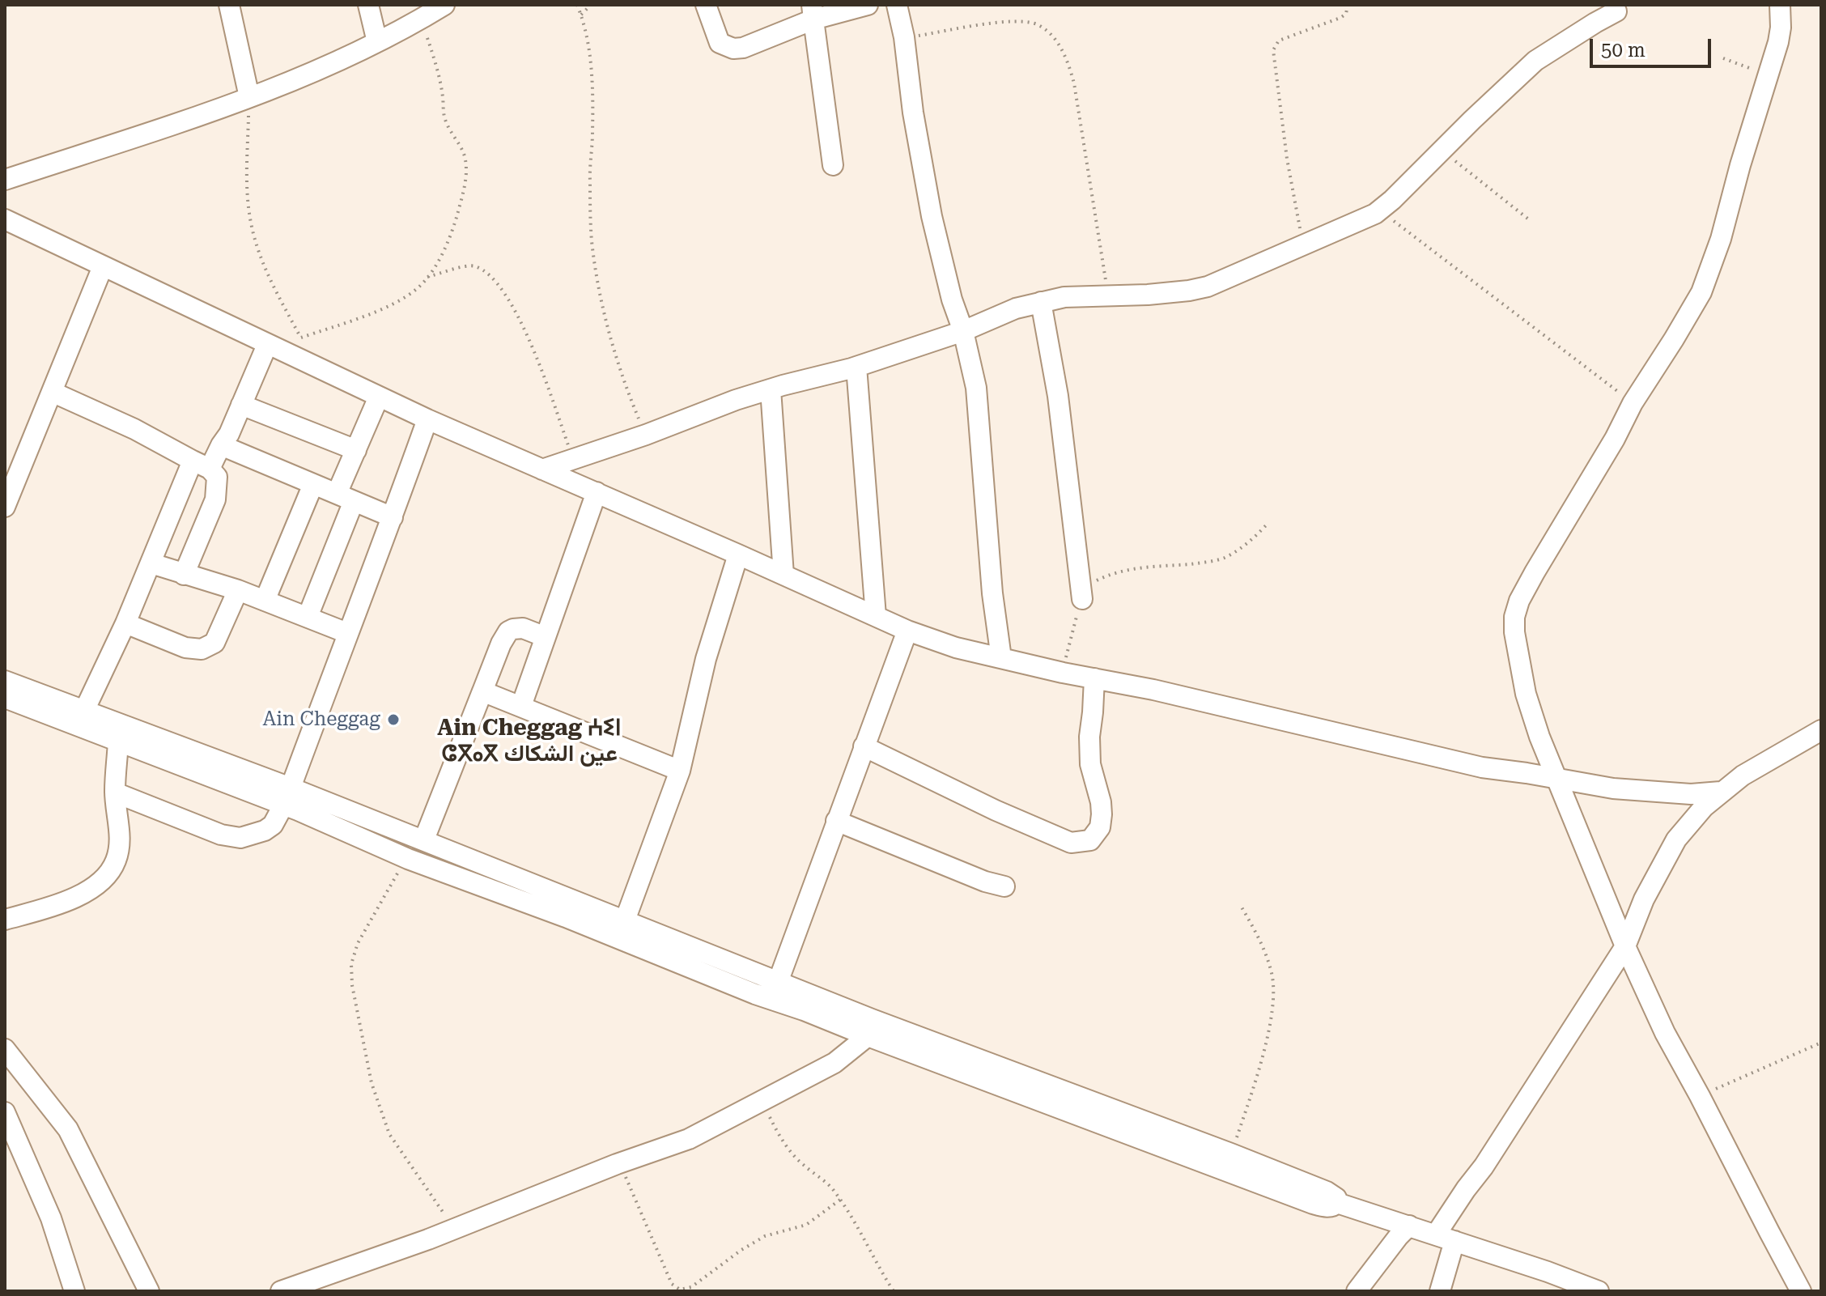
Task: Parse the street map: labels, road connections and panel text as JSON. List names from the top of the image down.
{
  "districts": ["Ain Cheggag ⵄⵉⵏ ⵛⴳⴰⴳ عين الشكاك"],
  "places": ["Ain Cheggag"],
  "scale_bar": "50 m"
}
